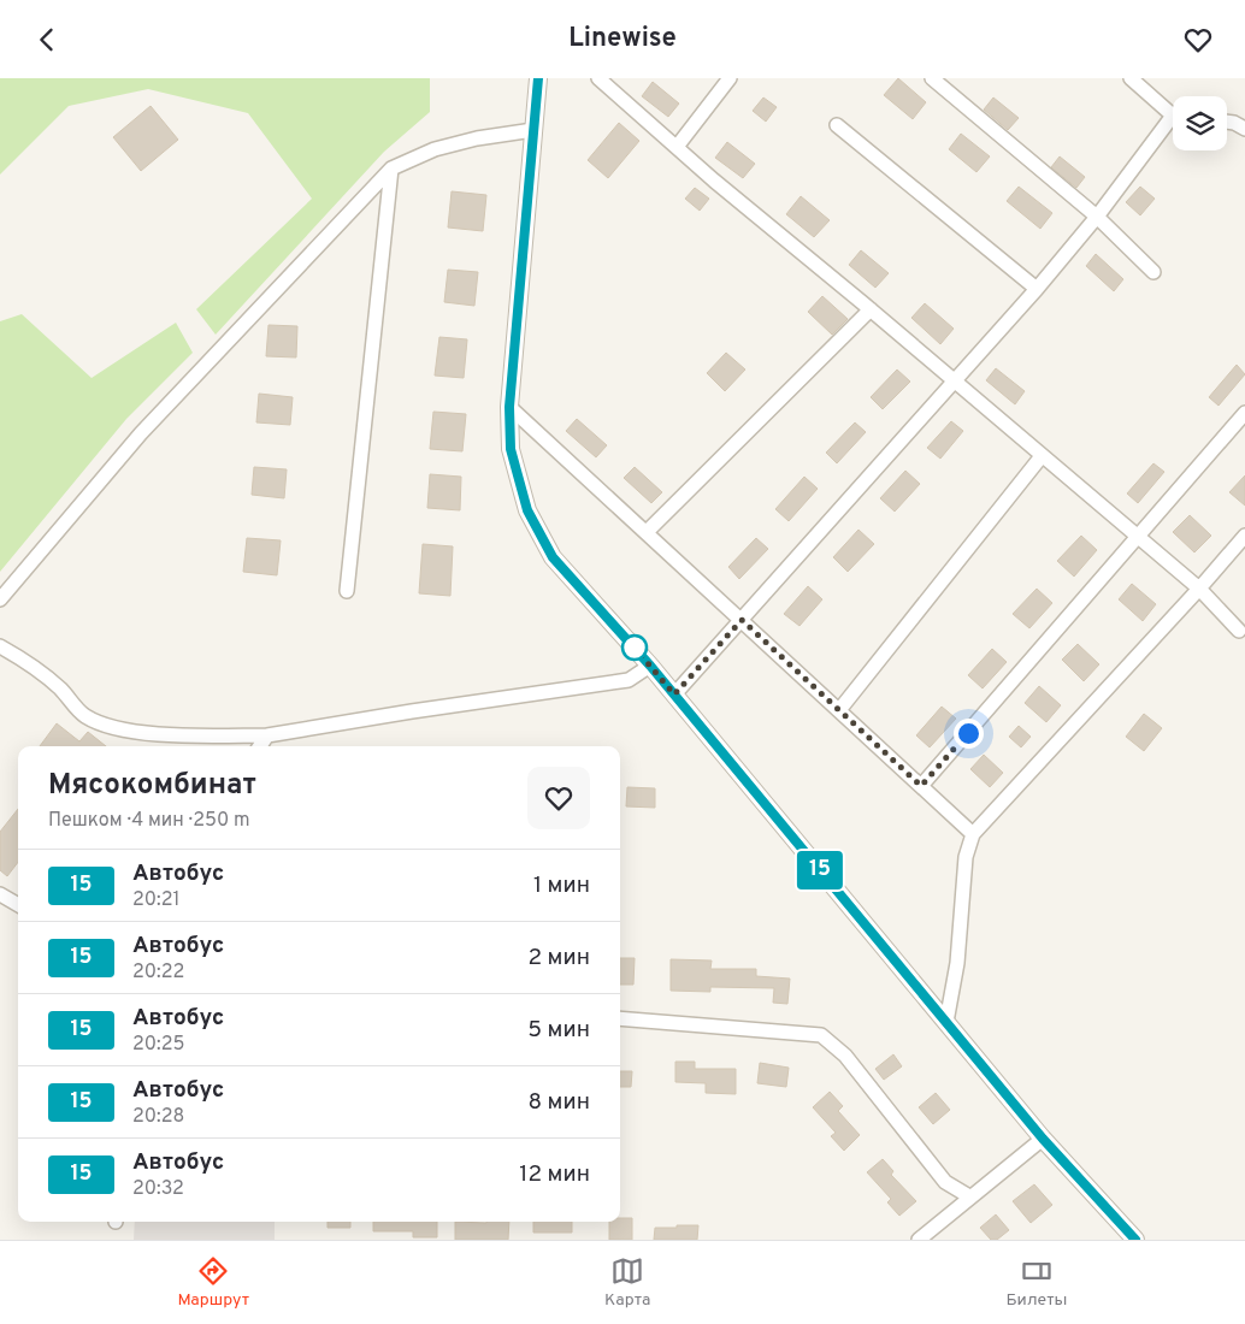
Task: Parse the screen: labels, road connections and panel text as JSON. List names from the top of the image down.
{
  "lines": ["bus line 15"],
  "page": {
    "header": "Linewise",
    "on_map": "15",
    "heading": ["Мясокомбинат", "Пешком · 4 мин · 250 m"],
    "list": [
      {
        "mark": "15",
        "name": "Автобус",
        "note": "20:21",
        "value": "1 мин"
      },
      {
        "mark": "15",
        "name": "Автобус",
        "note": "20:22",
        "value": "2 мин"
      },
      {
        "mark": "15",
        "name": "Автобус",
        "note": "20:25",
        "value": "5 мин"
      },
      {
        "mark": "15",
        "name": "Автобус",
        "note": "20:28",
        "value": "8 мин"
      },
      {
        "mark": "15",
        "name": "Автобус",
        "note": "20:32",
        "value": "12 мин"
      }
    ],
    "tabs": ["Маршрут", "Карта", "Билеты"]
  }
}
